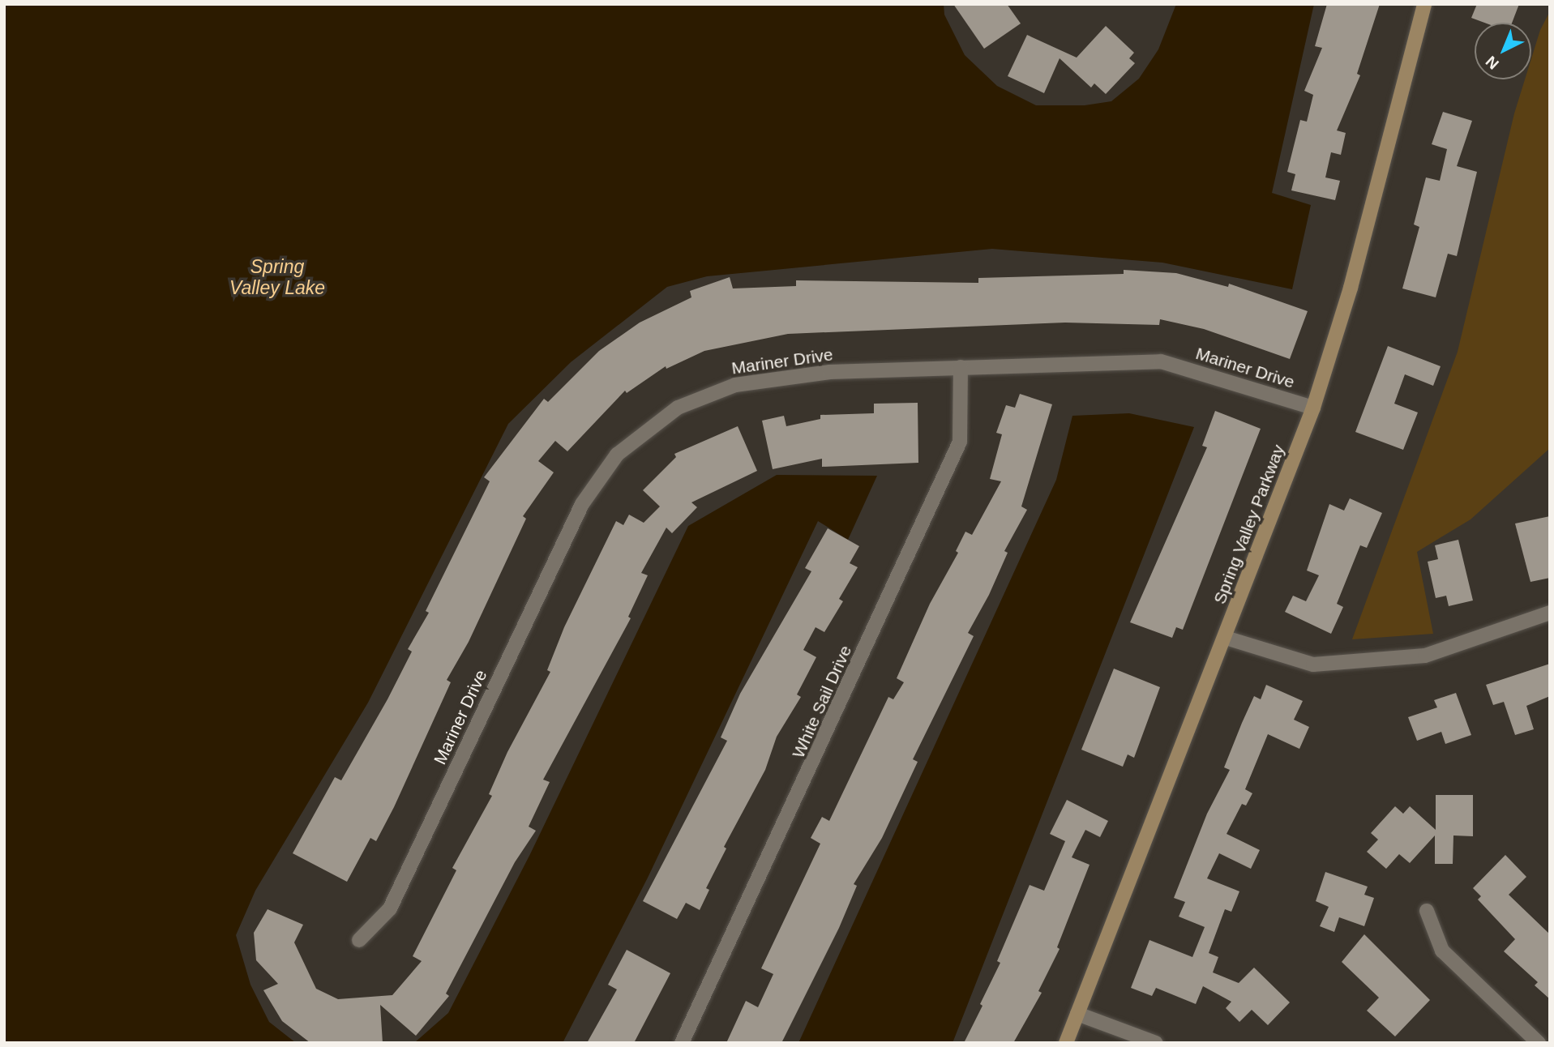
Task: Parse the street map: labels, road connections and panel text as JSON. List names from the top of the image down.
{
  "streets": {
    "street": ["Mariner Drive", "Spring Valley Parkway", "White Sail Drive"]
  },
  "crossings": [
    ["Mariner Drive", "Spring Valley Parkway"],
    ["Mariner Drive", "White Sail Drive"]
  ],
  "water": ["Spring Valley Lake"],
  "north": "bottom left"
}
